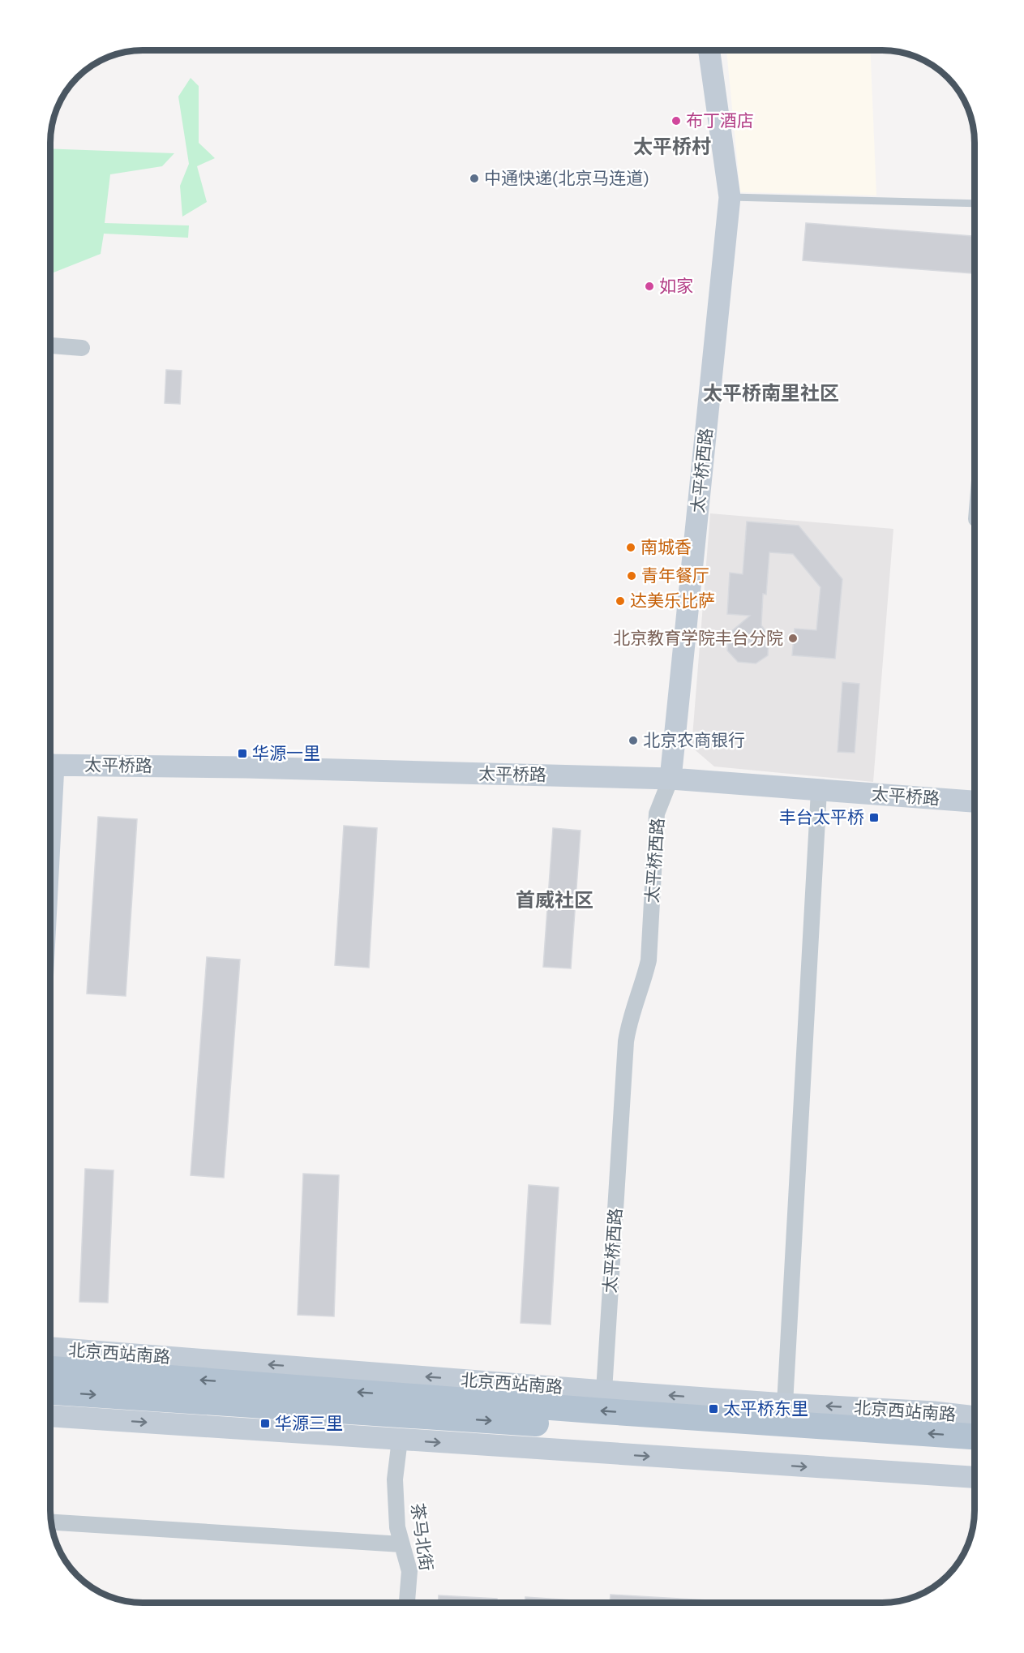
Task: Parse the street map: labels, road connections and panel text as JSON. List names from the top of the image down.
{
  "streets": {
    "main road": ["北京西站南路"],
    "street": ["太平桥西路", "太平桥路", "茶马北街"]
  },
  "crossings": [
    ["太平桥西路", "太平桥路"],
    ["太平桥西路", "北京西站南路"]
  ],
  "districts": ["太平桥村", "太平桥南里社区", "首威社区"],
  "places": {
    "other": [
      "布丁酒店",
      "中通快递(北京马连道)",
      "如家",
      "南城香",
      "青年餐厅",
      "达美乐比萨",
      "北京教育学院丰台分院",
      "北京农商银行"
    ],
    "transit": [
      "华源一里",
      "丰台太平桥",
      "太平桥东里",
      "华源三里"
    ]
  }
}
